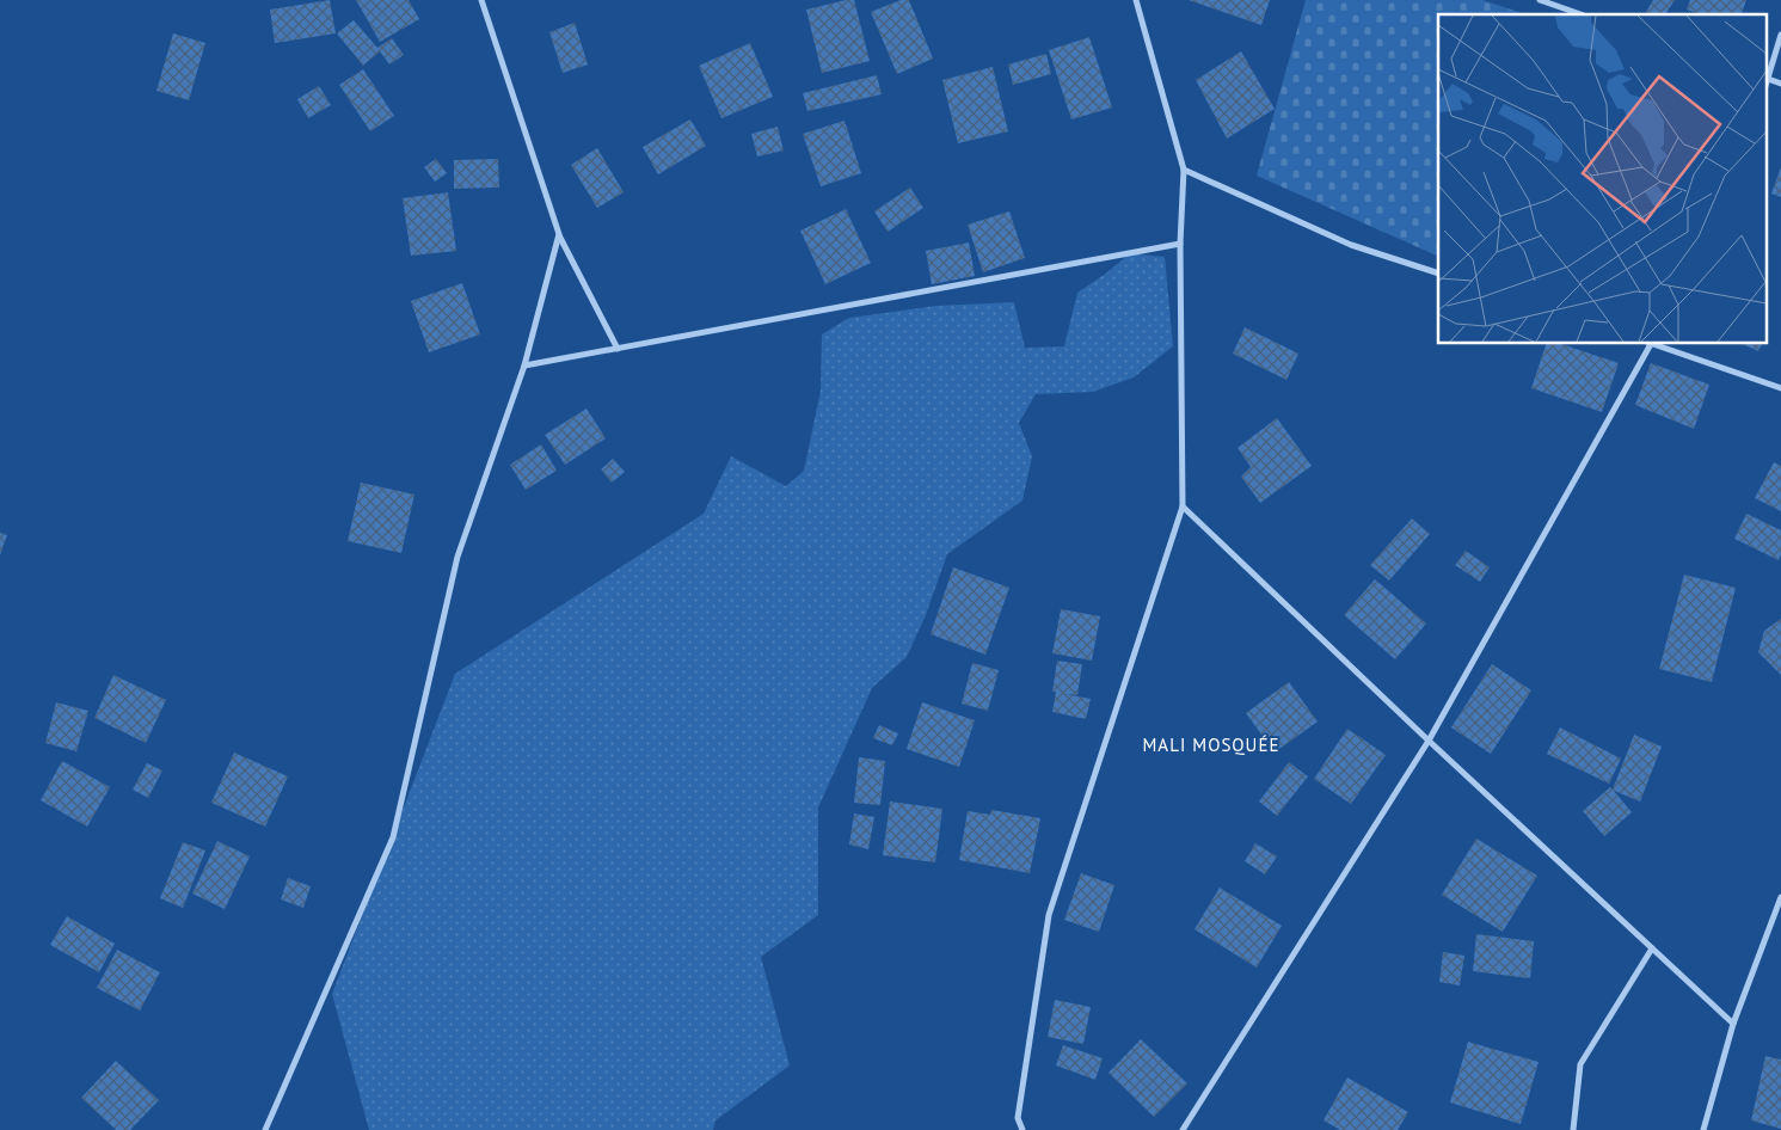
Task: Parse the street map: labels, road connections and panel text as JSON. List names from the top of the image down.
{
  "districts": ["MALI MOSQUÉE"]
}
